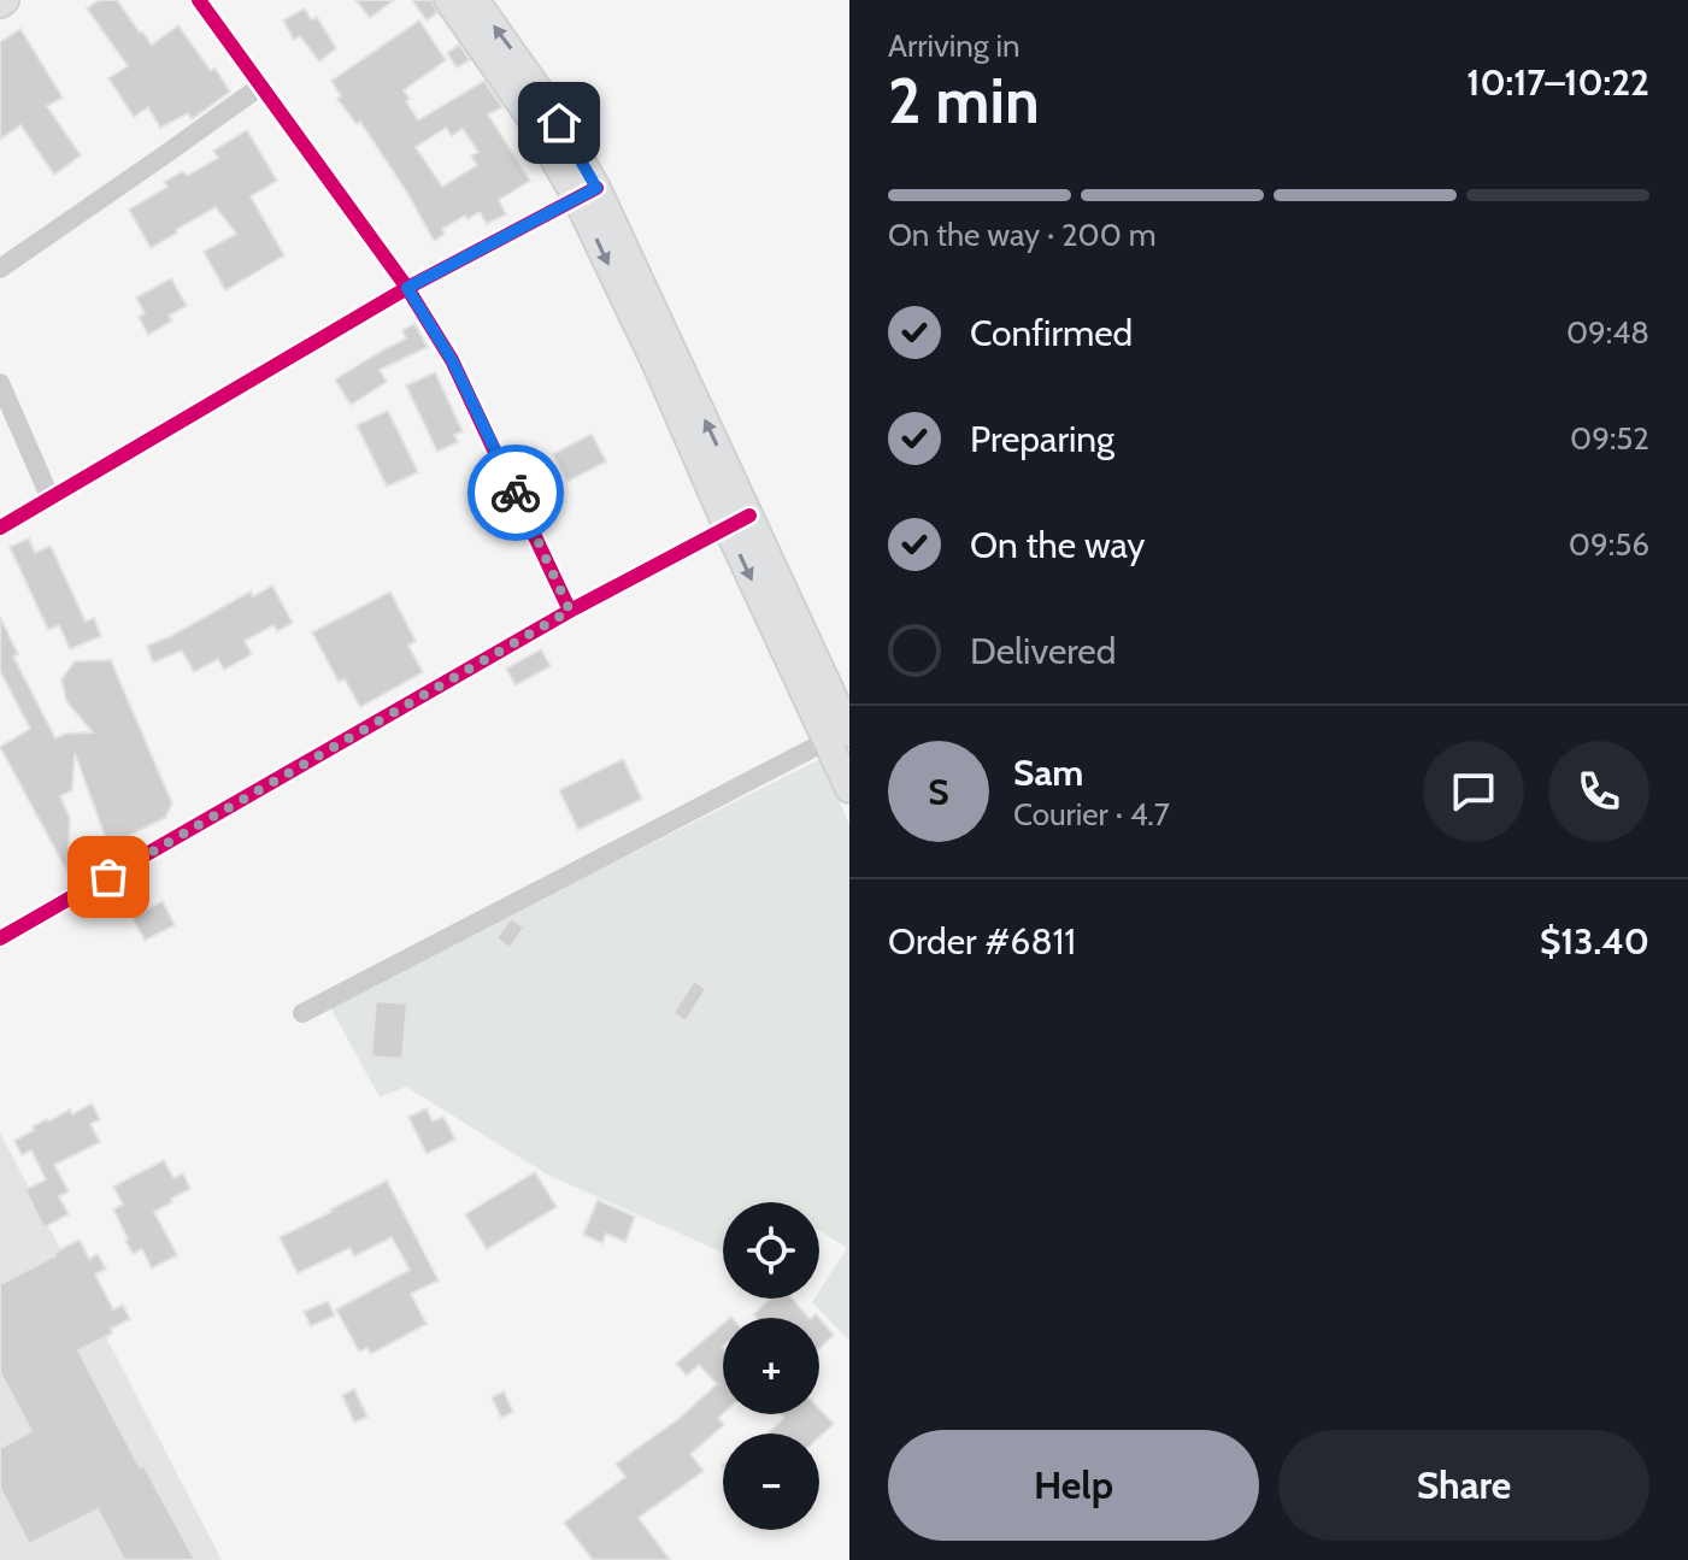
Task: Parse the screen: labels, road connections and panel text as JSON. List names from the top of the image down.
{
  "page": {
    "heading": ["2 min", "Arriving in", "10:17–10:22"],
    "panel": [
      "Sam",
      "Courier · 4.7",
      "Order #6811",
      "$13.40"
    ],
    "bar": "On the way · 200 m",
    "list": [
      ["Confirmed", "09:48"],
      ["Preparing", "09:52"],
      ["On the way", "09:56"],
      "Delivered"
    ],
    "round": "S",
    "map_buttons": ["+", "−"],
    "buttons": ["Help", "Share"]
  }
}
